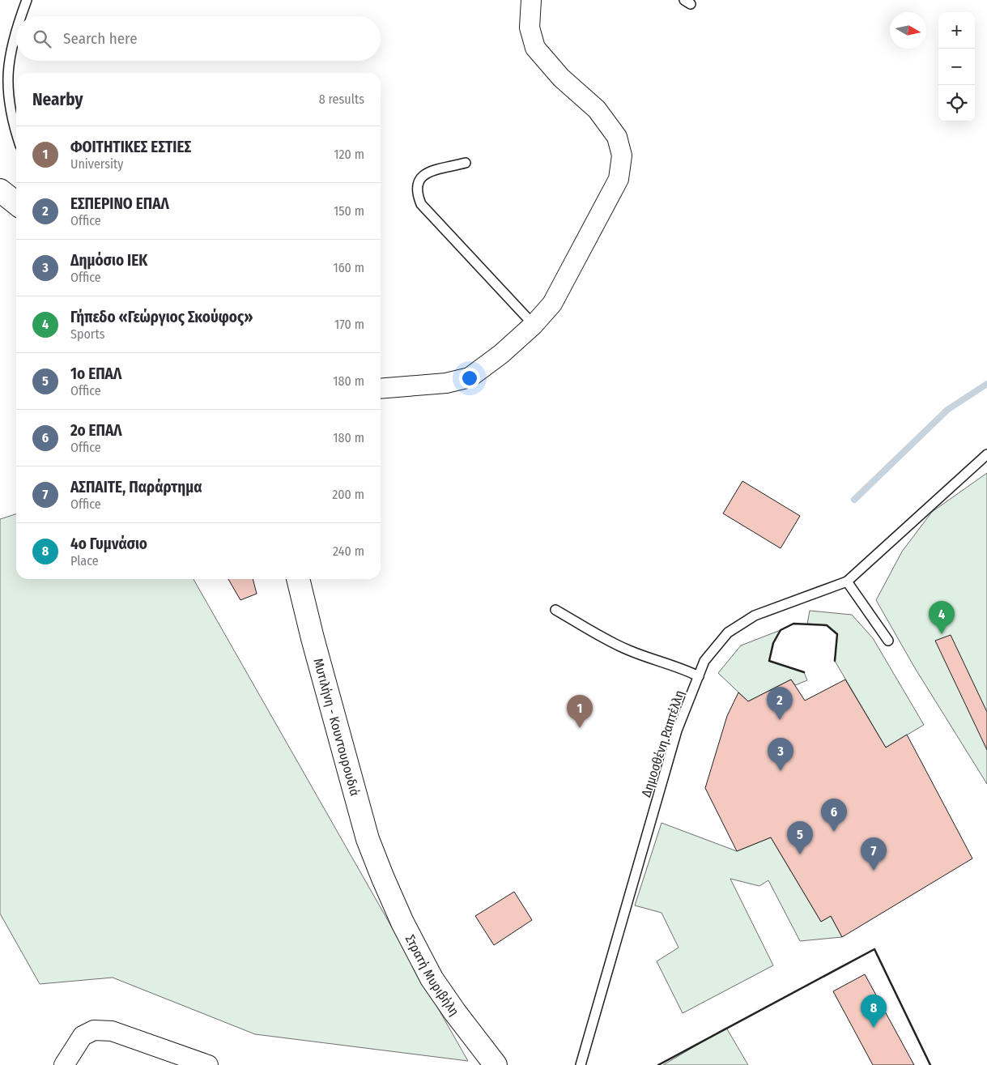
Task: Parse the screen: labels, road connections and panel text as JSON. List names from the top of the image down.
{
  "streets": {
    "main road": ["Μυτιλήνη - Κουντουρουδιά", "Στρατή Μυριβήλη"],
    "lane": ["Δημοσθένη Ραπτέλλη"]
  },
  "crossings": [
    ["Μυτιλήνη - Κουντουρουδιά", "Στρατή Μυριβήλη"]
  ],
  "north": "right",
  "page": {
    "map_buttons": ["+", "−"],
    "search": "Search here",
    "heading": ["Nearby", "8 results"],
    "list": [
      {
        "mark": "1",
        "name": "ΦΟΙΤΗΤΙΚΕΣ ΕΣΤΙΕΣ",
        "note": "University",
        "value": "120 m"
      },
      {
        "mark": "2",
        "name": "ΕΣΠΕΡΙΝΟ ΕΠΑΛ",
        "note": "Office",
        "value": "150 m"
      },
      {
        "mark": "3",
        "name": "Δημόσιο ΙΕΚ",
        "note": "Office",
        "value": "160 m"
      },
      {
        "mark": "4",
        "name": "Γήπεδο «Γεώργιος Σκούφος»",
        "note": "Sports",
        "value": "170 m"
      },
      {
        "mark": "5",
        "name": "1ο ΕΠΑΛ",
        "note": "Office",
        "value": "180 m"
      },
      {
        "mark": "6",
        "name": "2ο ΕΠΑΛ",
        "note": "Office",
        "value": "180 m"
      },
      {
        "mark": "7",
        "name": "ΑΣΠΑΙΤΕ, Παράρτημα",
        "note": "Office",
        "value": "200 m"
      },
      {
        "mark": "8",
        "name": "4ο Γυμνάσιο",
        "note": "Place",
        "value": "240 m"
      }
    ],
    "pins": [
      "4",
      "2",
      "1",
      "3",
      "6",
      "5",
      "7",
      "8"
    ]
  }
}
